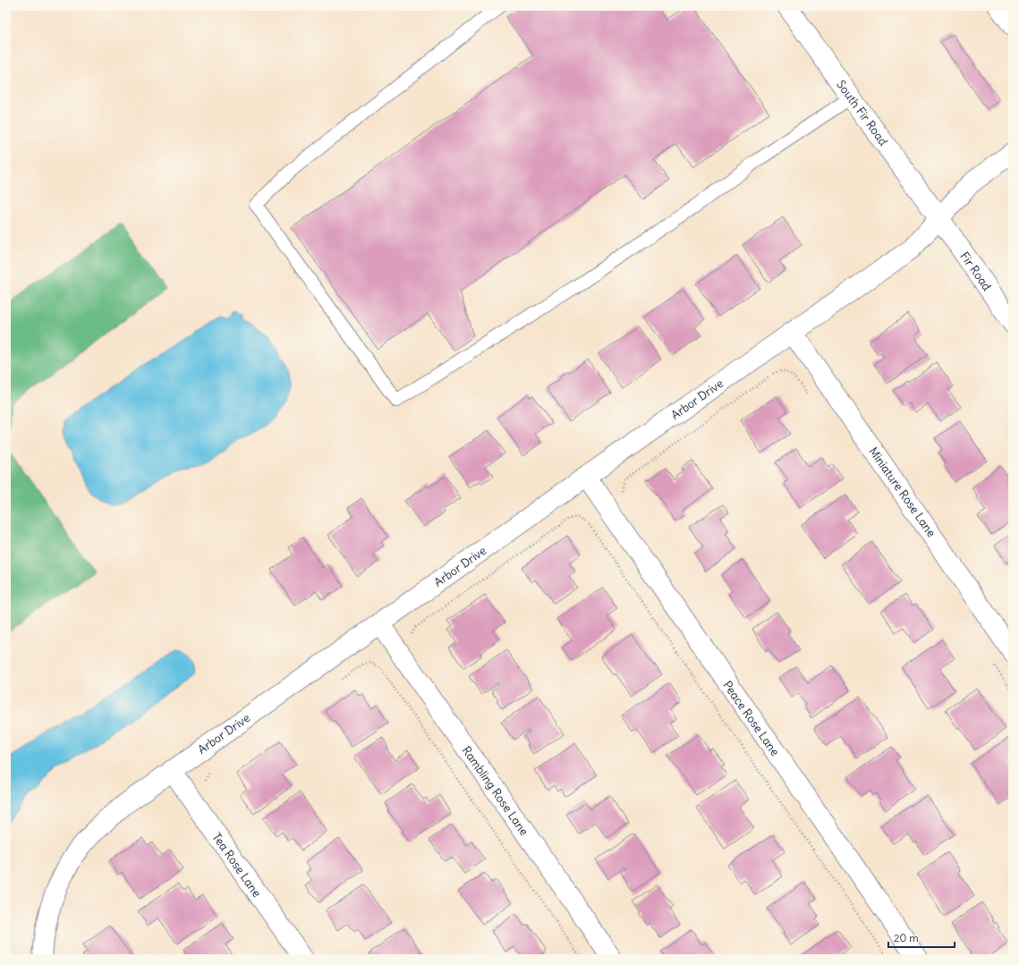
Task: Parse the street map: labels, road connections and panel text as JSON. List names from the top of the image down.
{
  "streets": {
    "street": [
      "South Fir Road",
      "Fir Road",
      "Arbor Drive",
      "Miniature Rose Lane",
      "Peace Rose Lane",
      "Rambling Rose Lane",
      "Tea Rose Lane"
    ]
  },
  "crossings": [
    ["South Fir Road", "Fir Road"],
    ["South Fir Road", "Arbor Drive"],
    ["Fir Road", "Arbor Drive"],
    ["Arbor Drive", "Miniature Rose Lane"],
    ["Arbor Drive", "Peace Rose Lane"],
    ["Arbor Drive", "Rambling Rose Lane"],
    ["Arbor Drive", "Tea Rose Lane"]
  ],
  "scale_bar": "20 m"
}
